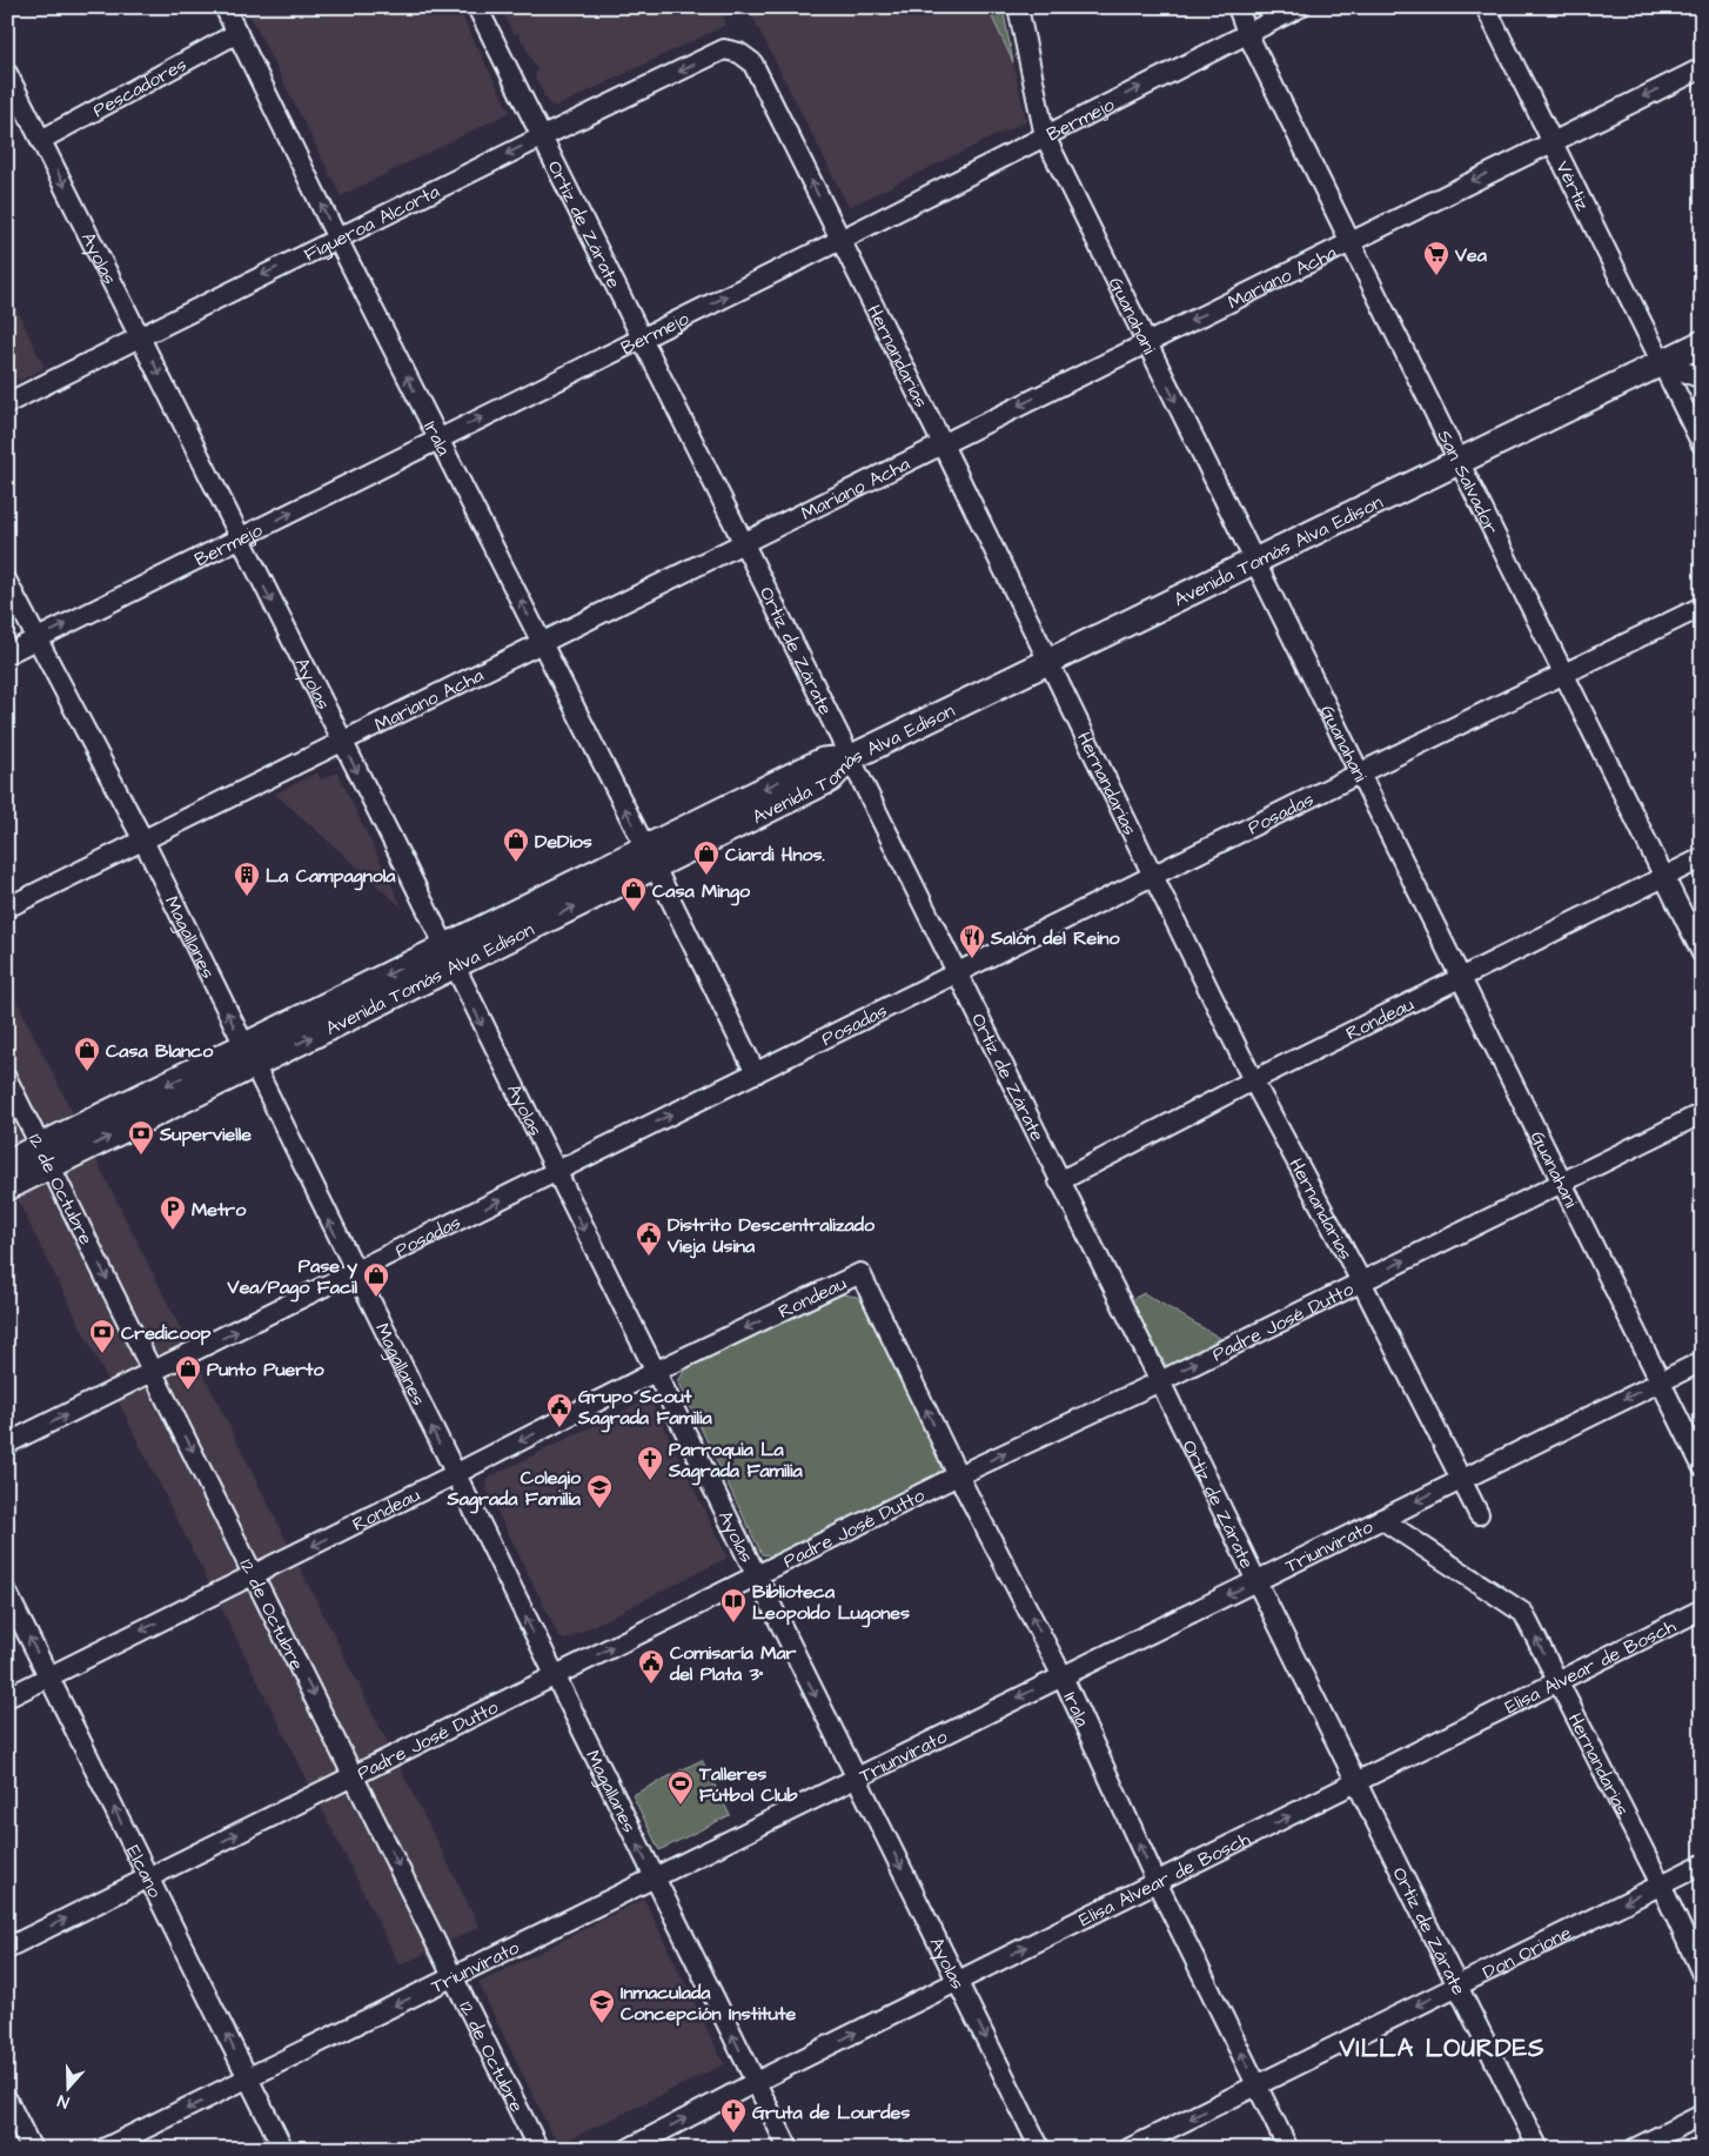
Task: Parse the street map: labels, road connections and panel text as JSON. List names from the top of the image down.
{
  "streets": {
    "main road": ["Avenida Tomás Alva Edison"],
    "street": [
      "Pescadores",
      "Bermejo",
      "Vértiz",
      "Figueroa Alcorta",
      "Ortiz de Zárate",
      "Ayolas",
      "Mariano Acha",
      "Guanahani",
      "Hernandarias",
      "Irala",
      "San Salvador",
      "Posadas",
      "Magallanes",
      "Rondeau",
      "12 de Octubre",
      "Padre José Dutto",
      "Triunvirato",
      "Elisa Alvear de Bosch",
      "Elcano",
      "Don Orione"
    ]
  },
  "crossings": [
    ["Pescadores", "Ayolas"],
    ["Pescadores", "Irala"],
    ["Bermejo", "Ortiz de Zárate"],
    ["Bermejo", "Ayolas"],
    ["Bermejo", "Guanahani"],
    ["Bermejo", "Hernandarias"],
    ["Bermejo", "Irala"],
    ["Bermejo", "San Salvador"],
    ["Bermejo", "Magallanes"],
    ["Vértiz", "Mariano Acha"],
    ["Vértiz", "Avenida Tomás Alva Edison"],
    ["Figueroa Alcorta", "Ortiz de Zárate"],
    ["Figueroa Alcorta", "Ayolas"],
    ["Figueroa Alcorta", "Hernandarias"],
    ["Figueroa Alcorta", "Irala"],
    ["Ortiz de Zárate", "Mariano Acha"],
    ["Ortiz de Zárate", "Avenida Tomás Alva Edison"],
    ["Ortiz de Zárate", "Posadas"],
    ["Ortiz de Zárate", "Rondeau"],
    ["Ortiz de Zárate", "Padre José Dutto"],
    ["Ortiz de Zárate", "Triunvirato"],
    ["Ortiz de Zárate", "Elisa Alvear de Bosch"],
    ["Ortiz de Zárate", "Don Orione"],
    ["Ayolas", "Mariano Acha"],
    ["Ayolas", "Avenida Tomás Alva Edison"],
    ["Ayolas", "Posadas"],
    ["Ayolas", "Rondeau"],
    ["Ayolas", "Padre José Dutto"],
    ["Ayolas", "Triunvirato"],
    ["Ayolas", "Elisa Alvear de Bosch"],
    ["Mariano Acha", "Guanahani"],
    ["Mariano Acha", "Hernandarias"],
    ["Mariano Acha", "Irala"],
    ["Mariano Acha", "San Salvador"],
    ["Mariano Acha", "Magallanes"],
    ["Guanahani", "Avenida Tomás Alva Edison"],
    ["Guanahani", "Posadas"],
    ["Guanahani", "Rondeau"],
    ["Guanahani", "Padre José Dutto"],
    ["Guanahani", "Triunvirato"],
    ["Hernandarias", "Avenida Tomás Alva Edison"],
    ["Hernandarias", "Posadas"],
    ["Hernandarias", "Rondeau"],
    ["Hernandarias", "Padre José Dutto"],
    ["Hernandarias", "Triunvirato"],
    ["Hernandarias", "Elisa Alvear de Bosch"],
    ["Hernandarias", "Don Orione"],
    ["Irala", "Avenida Tomás Alva Edison"],
    ["Irala", "Posadas"],
    ["Irala", "Rondeau"],
    ["Irala", "Padre José Dutto"],
    ["Irala", "Triunvirato"],
    ["Irala", "Elisa Alvear de Bosch"],
    ["Irala", "Don Orione"],
    ["San Salvador", "Avenida Tomás Alva Edison"],
    ["San Salvador", "Posadas"],
    ["San Salvador", "Rondeau"],
    ["Avenida Tomás Alva Edison", "Magallanes"],
    ["Avenida Tomás Alva Edison", "12 de Octubre"],
    ["Posadas", "Magallanes"],
    ["Posadas", "12 de Octubre"],
    ["Magallanes", "Rondeau"],
    ["Magallanes", "Padre José Dutto"],
    ["Magallanes", "Triunvirato"],
    ["Magallanes", "Elisa Alvear de Bosch"],
    ["Rondeau", "12 de Octubre"],
    ["Rondeau", "Elcano"],
    ["12 de Octubre", "Padre José Dutto"],
    ["12 de Octubre", "Triunvirato"],
    ["Padre José Dutto", "Elcano"],
    ["Triunvirato", "Elcano"]
  ],
  "one_way": [
    "Bermejo",
    "Figueroa Alcorta",
    "Ayolas",
    "Mariano Acha",
    "Irala",
    "Posadas",
    "Magallanes",
    "Rondeau",
    "12 de Octubre",
    "Padre José Dutto",
    "Triunvirato",
    "Elisa Alvear de Bosch",
    "Elcano",
    "Don Orione"
  ],
  "districts": ["VILLA LOURDES"],
  "places": {
    "supermarket": ["Vea"],
    "shop": [
      "DeDios",
      "Ciardi Hnos.",
      "Casa Mingo",
      "Casa Blanco",
      "Pase y Vea/Pago Facil",
      "Punto Puerto"
    ],
    "building": ["La Campagnola"],
    "restaurant": ["Salón del Reino"],
    "bank": ["Supervielle", "Credicoop"],
    "parking": ["Metro"],
    "public building": ["Distrito Descentralizado Vieja Usina", "Grupo Scout Sagrada Familia", "Comisaría Mar del Plata 3°"],
    "church": ["Parroquia La Sagrada Familia", "Gruta de Lourdes"],
    "school or university": ["Colegio Sagrada Familia", "Inmaculada Concepción Institute"],
    "library": ["Biblioteca Leopoldo Lugones"],
    "sports": ["Talleres Fútbol Club"]
  },
  "north": "bottom"
}
